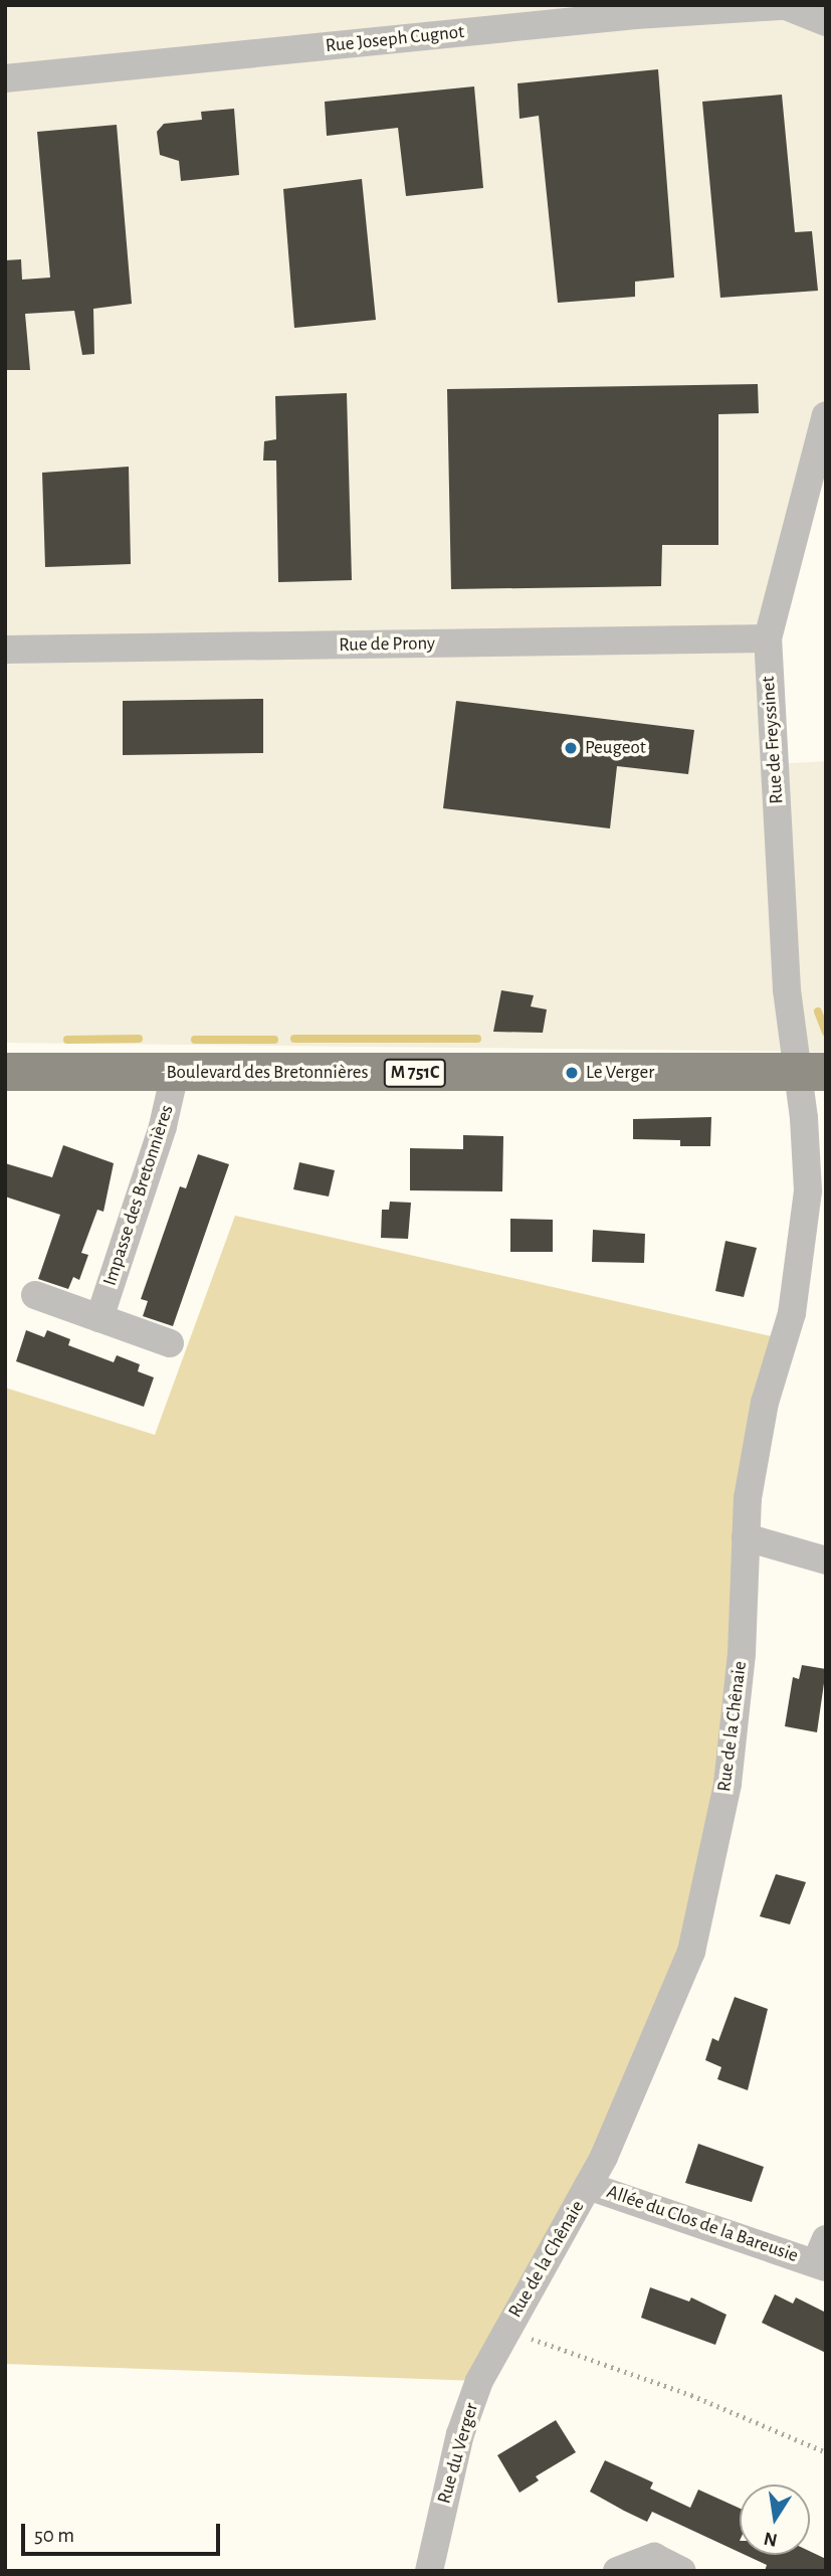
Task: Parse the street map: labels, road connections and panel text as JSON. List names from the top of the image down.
{
  "streets": {
    "main road": ["Boulevard des Bretonnières", "M 751C"],
    "street": [
      "Rue Joseph Cugnot",
      "Rue de Prony",
      "Rue de Freyssinet",
      "Impasse des Bretonnières",
      "Rue de la Chênaie",
      "Allée du Clos de la Bareusie",
      "Rue du Verger"
    ]
  },
  "crossings": [
    ["Rue de Prony", "Rue de Freyssinet"],
    ["Rue de Freyssinet", "Boulevard des Bretonnières"],
    ["Rue de Freyssinet", "Rue de la Chênaie"],
    ["Boulevard des Bretonnières", "Impasse des Bretonnières"],
    ["Boulevard des Bretonnières", "Rue de la Chênaie"],
    ["Rue de la Chênaie", "Allée du Clos de la Bareusie"],
    ["Rue de la Chênaie", "Rue du Verger"]
  ],
  "places": ["Peugeot", "Le Verger"],
  "scale_bar": "50 m",
  "north": "bottom"
}
